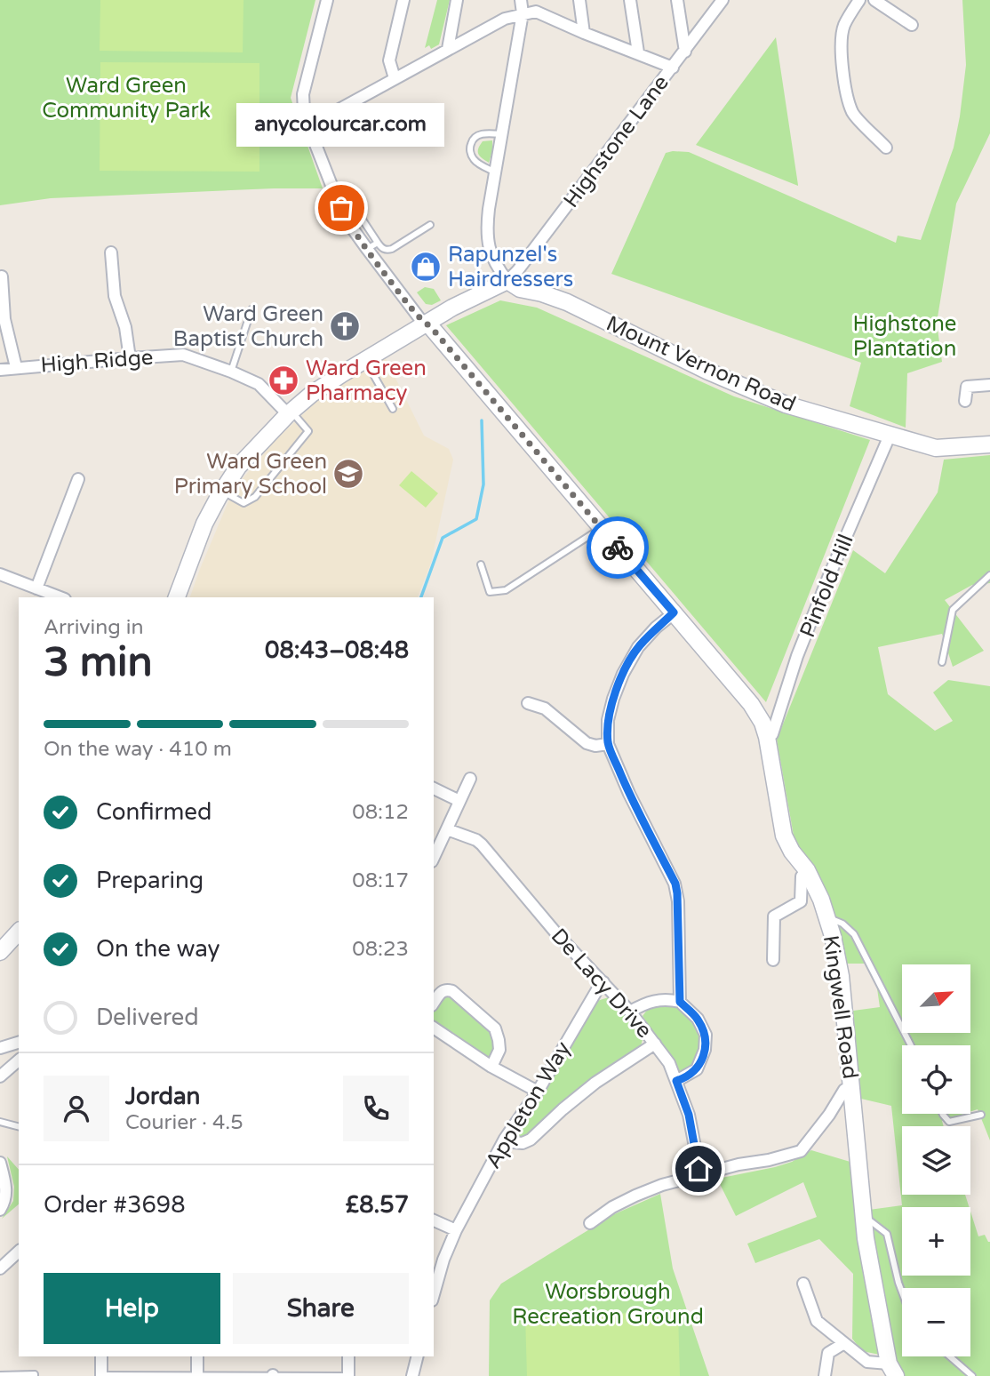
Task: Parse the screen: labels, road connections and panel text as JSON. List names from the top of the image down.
{
  "streets": {
    "street": [
      "Highstone Lane",
      "High Ridge",
      "Mount Vernon Road",
      "Pinfold Hill",
      "De Lacy Drive",
      "Kingwell Road",
      "Appleton Way"
    ]
  },
  "crossings": [
    ["Highstone Lane", "Mount Vernon Road"],
    ["Mount Vernon Road", "Pinfold Hill"],
    ["Pinfold Hill", "Kingwell Road"],
    ["De Lacy Drive", "Appleton Way"]
  ],
  "parks": ["Ward Green Community Park", "Highstone Plantation", "Worsbrough Recreation Ground"],
  "places": {
    "other": ["anycolourcar.com"],
    "shop": ["Rapunzel's Hairdressers"],
    "church": ["Ward Green Baptist Church"],
    "pharmacy": ["Ward Green Pharmacy"],
    "school or university": ["Ward Green Primary School"]
  },
  "north": "top right",
  "page": {
    "bubble": "anycolourcar.com",
    "heading": ["3 min", "Arriving in", "08:43–08:48"],
    "panel": [
      "Jordan",
      "Courier · 4.5",
      "Order #3698",
      "£8.57"
    ],
    "bar": "On the way · 410 m",
    "list": [
      ["Confirmed", "08:12"],
      ["Preparing", "08:17"],
      ["On the way", "08:23"],
      "Delivered"
    ],
    "map_buttons": ["+", "−"],
    "buttons": ["Help", "Share"]
  }
}
